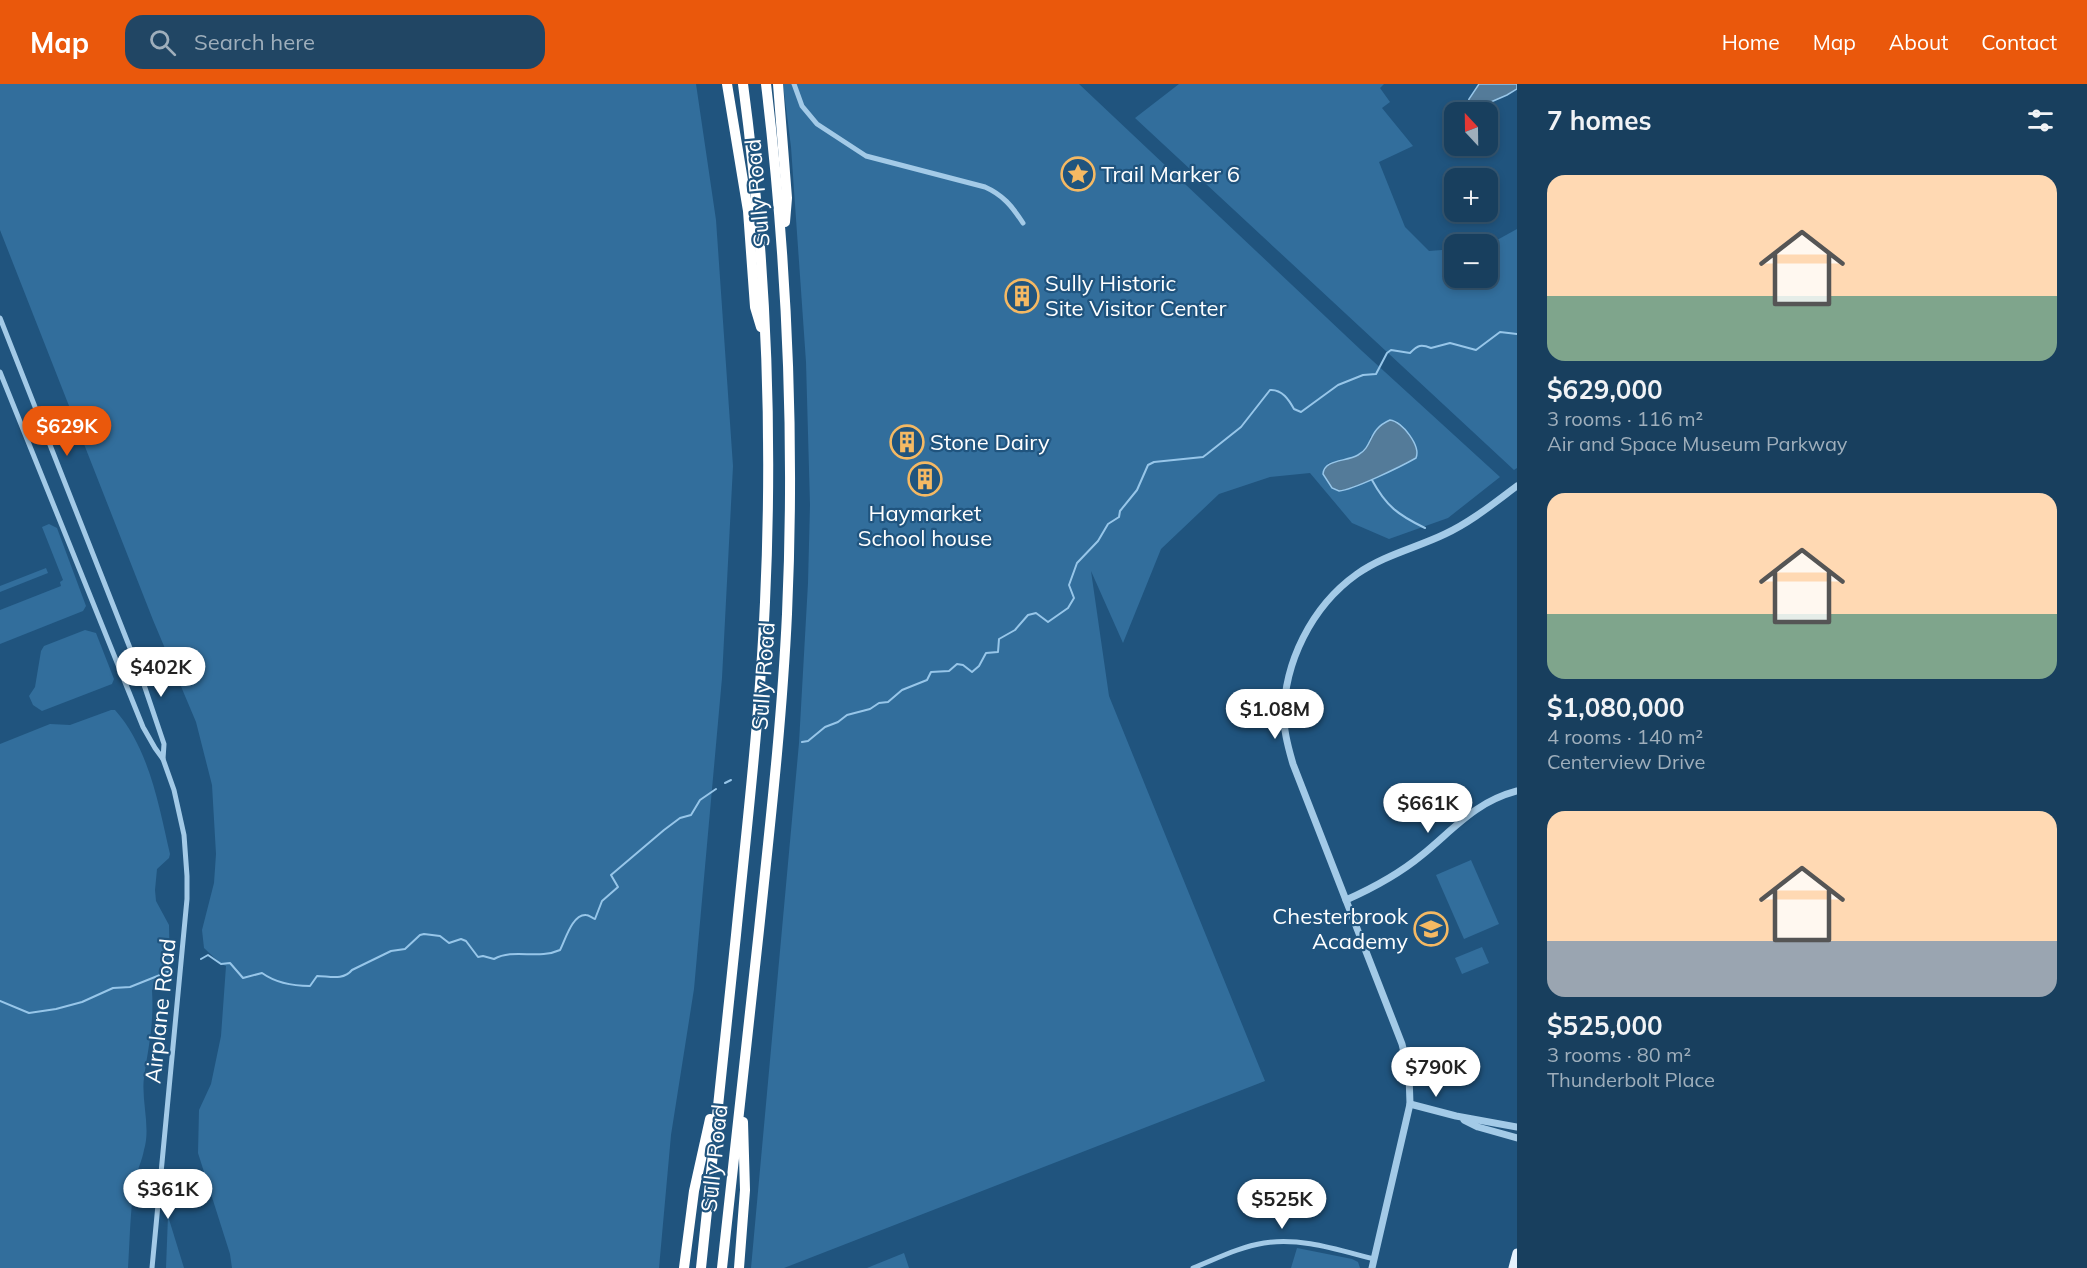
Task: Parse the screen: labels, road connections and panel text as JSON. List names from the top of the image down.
{
  "streets": {
    "highway": ["Sully Road"],
    "street": ["Airplane Road"]
  },
  "places": {
    "place": ["Trail Marker 6"],
    "building": ["Sully Historic Site Visitor Center", "Stone Dairy", "Haymarket School house"],
    "school or university": ["Chesterbrook Academy"]
  },
  "north": "top",
  "page": {
    "header": "Map",
    "search": "Search here",
    "nav": [
      "Home",
      "Map",
      "About",
      "Contact"
    ],
    "heading": "7 homes",
    "map_buttons": ["+", "−"],
    "list": [
      {
        "name": "$629,000",
        "note": "3 rooms · 116 m² · Air and Space Museum Parkway"
      },
      {
        "name": "$1,080,000",
        "note": "4 rooms · 140 m² · Centerview Drive"
      },
      {
        "name": "$525,000",
        "note": "3 rooms · 80 m² · Thunderbolt Place"
      }
    ],
    "price": [
      "$629K",
      "$402K",
      "$1.08M",
      "$661K",
      "$790K",
      "$361K",
      "$525K"
    ]
  }
}
